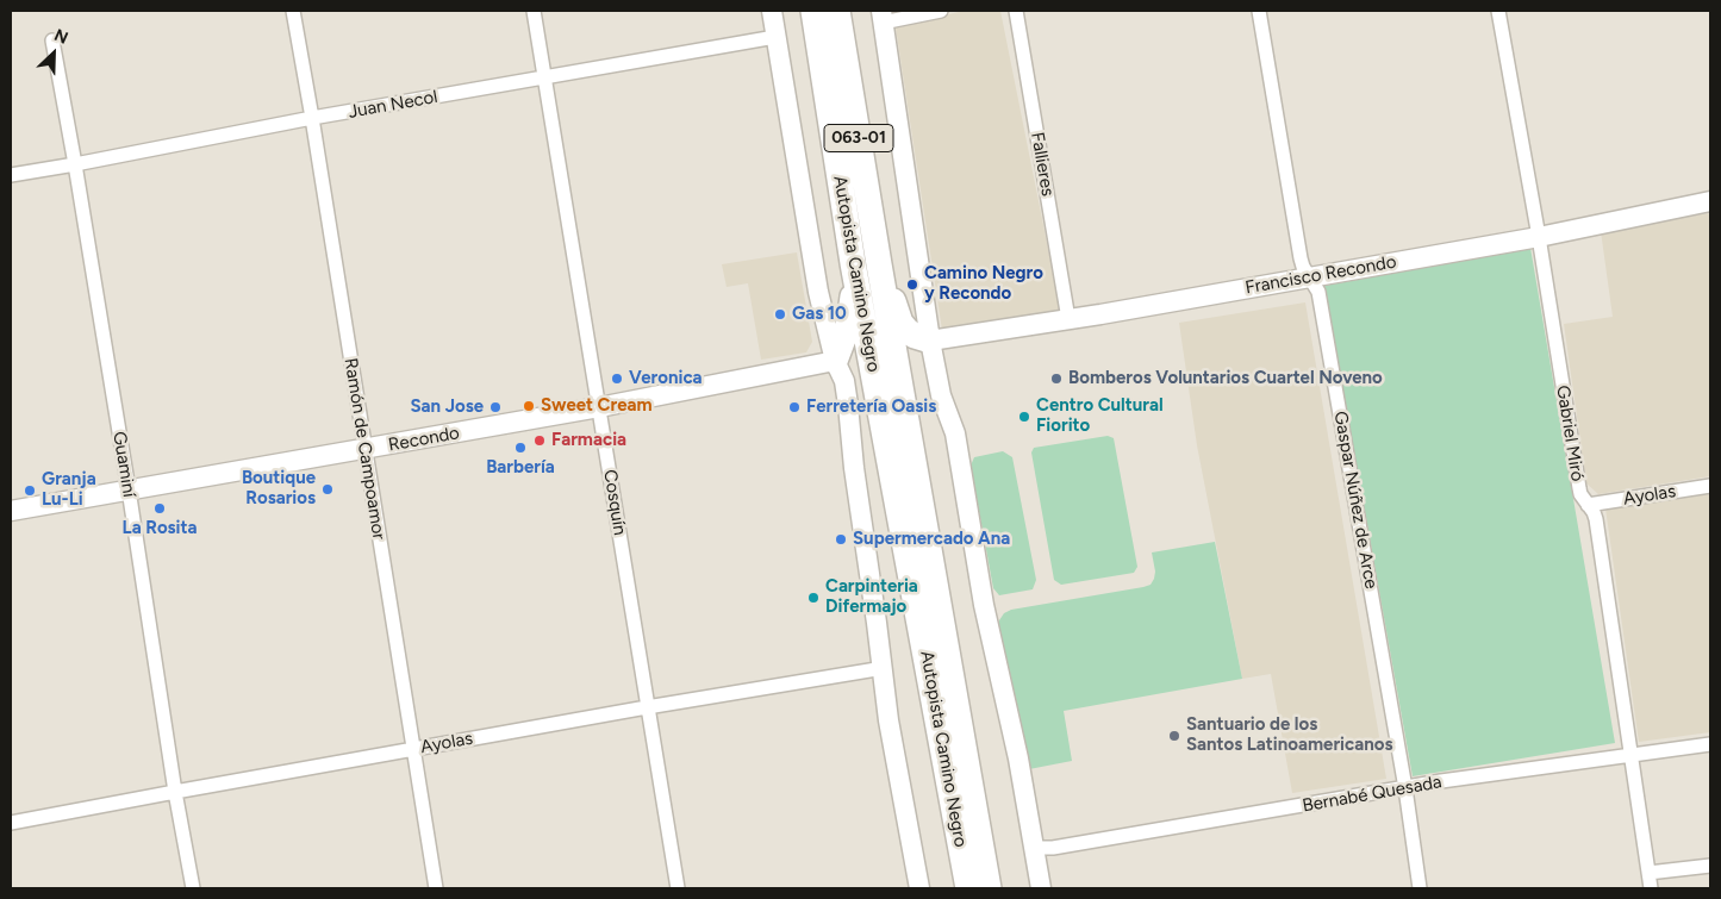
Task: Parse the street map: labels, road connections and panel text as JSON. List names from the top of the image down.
{
  "streets": {
    "highway": ["063-01", "Autopista Camino Negro"],
    "street": [
      "Juan Necol",
      "Fallieres",
      "Francisco Recondo",
      "Gabriel Miró",
      "Recondo",
      "Ramón de Campoamor",
      "Guaminí",
      "Ayolas",
      "Gaspar Núñez de Arce",
      "Cosquín",
      "Bernabé Quesada"
    ]
  },
  "crossings": [
    ["Juan Necol", "Ramón de Campoamor"],
    ["Juan Necol", "Guaminí"],
    ["Juan Necol", "Cosquín"],
    ["Fallieres", "Francisco Recondo"],
    ["Francisco Recondo", "Gabriel Miró"],
    ["Francisco Recondo", "Gaspar Núñez de Arce"],
    ["Gabriel Miró", "Ayolas"],
    ["Gabriel Miró", "Bernabé Quesada"],
    ["Recondo", "Ramón de Campoamor"],
    ["Recondo", "Guaminí"],
    ["Recondo", "Cosquín"],
    ["Ramón de Campoamor", "Ayolas"],
    ["Guaminí", "Ayolas"],
    ["Ayolas", "Cosquín"],
    ["Gaspar Núñez de Arce", "Bernabé Quesada"]
  ],
  "places": [
    "Camino Negro y Recondo",
    "Gas 10",
    "Veronica",
    "Bomberos Voluntarios Cuartel Noveno",
    "Sweet Cream",
    "San Jose",
    "Ferretería Oasis",
    "Centro Cultural Fiorito",
    "Farmacia",
    "Barbería",
    "Boutique Rosarios",
    "Granja Lu-Li",
    "La Rosita",
    "Supermercado Ana",
    "Carpinteria Difermajo",
    "Santuario de los Santos Latinoamericanos"
  ],
  "north": "top right"
}
